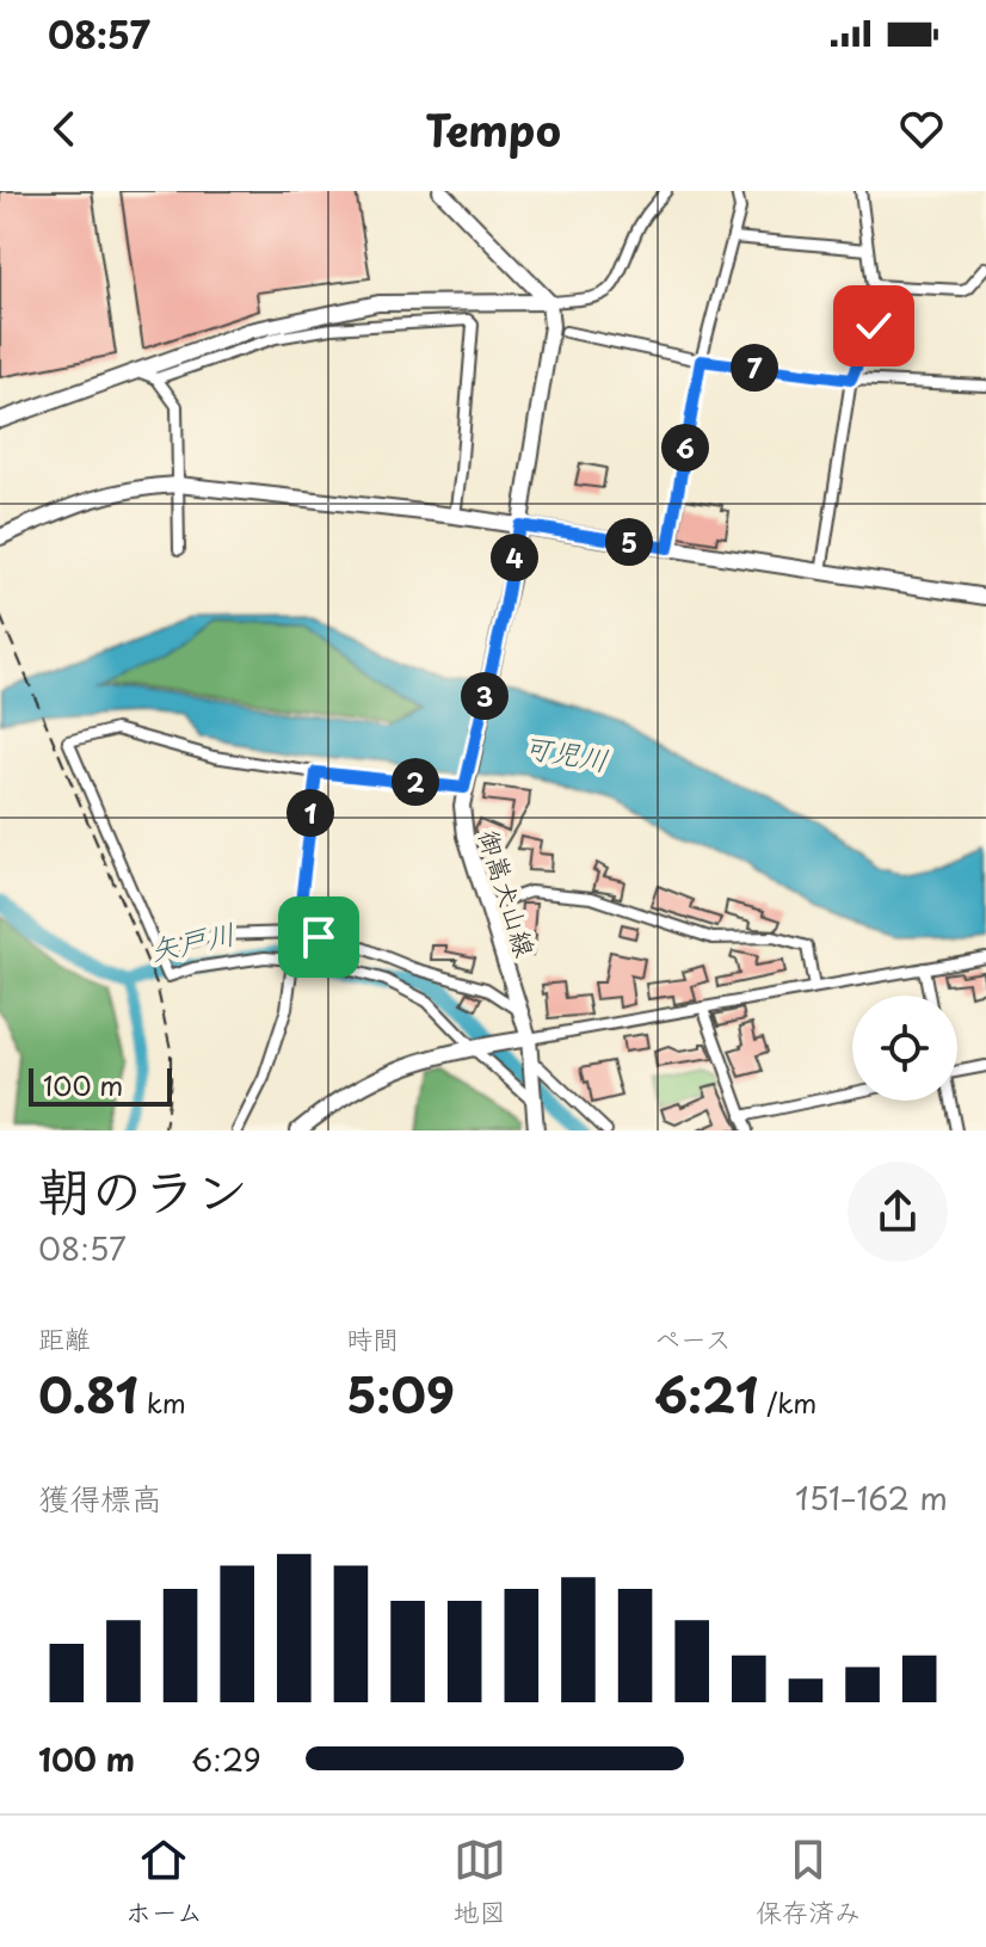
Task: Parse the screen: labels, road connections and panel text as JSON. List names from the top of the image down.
{
  "streets": {
    "street": ["御嵩犬山線"]
  },
  "water": ["可児川", "矢戸川"],
  "scale_bar": "100 m",
  "page": {
    "status": "08:57",
    "header": "Tempo",
    "pins": [
      "7",
      "6",
      "5",
      "4",
      "3",
      "2",
      "1"
    ],
    "scale": "100 m",
    "heading": ["朝のラン", "08:57"],
    "stats": [
      ["距離", "0.81 km"],
      ["時間", "5:09"],
      ["ペース", "6:21 /km"]
    ],
    "chart": ["獲得標高", "151–162 m"],
    "list": [
      {
        "name": "100 m",
        "note": "6:29"
      }
    ],
    "tabs": ["ホーム", "地図", "保存済み"]
  }
}
